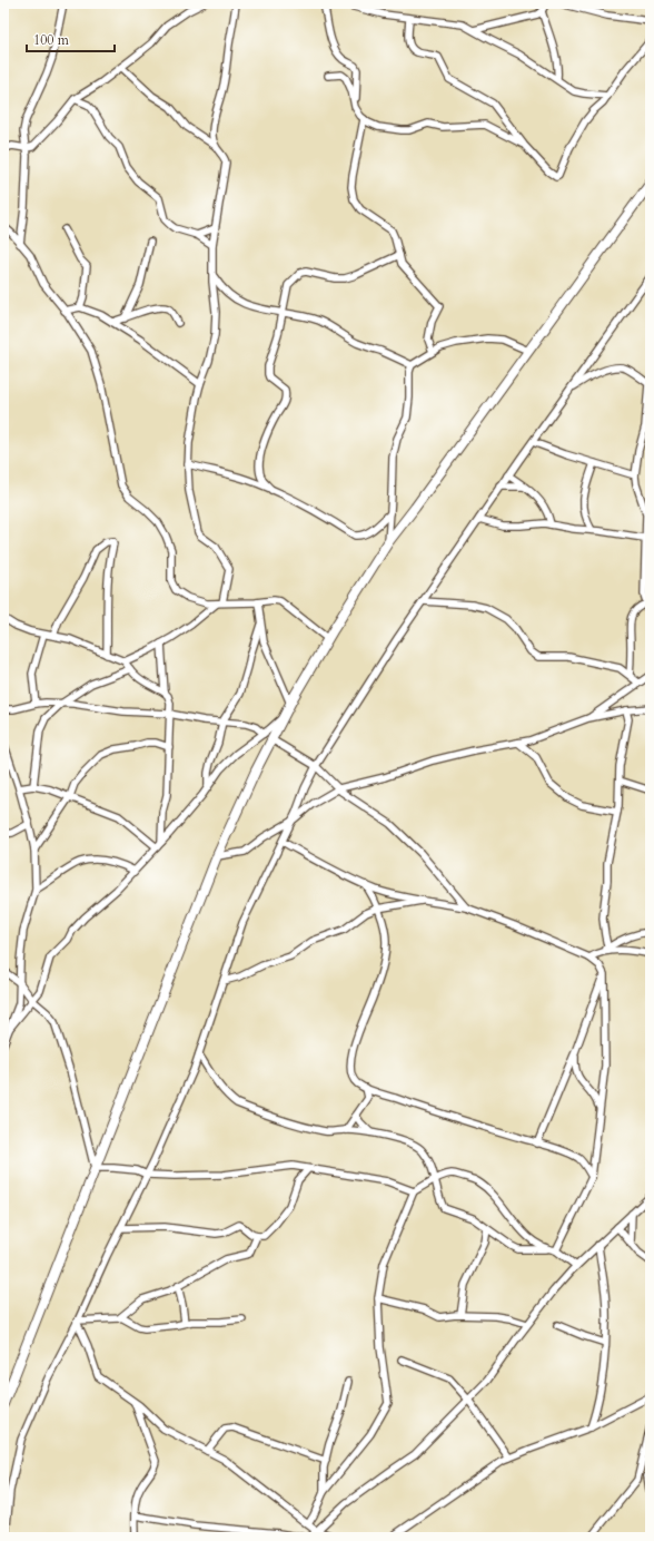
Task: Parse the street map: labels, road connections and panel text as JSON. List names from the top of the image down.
{
  "scale_bar": "100 m"
}
